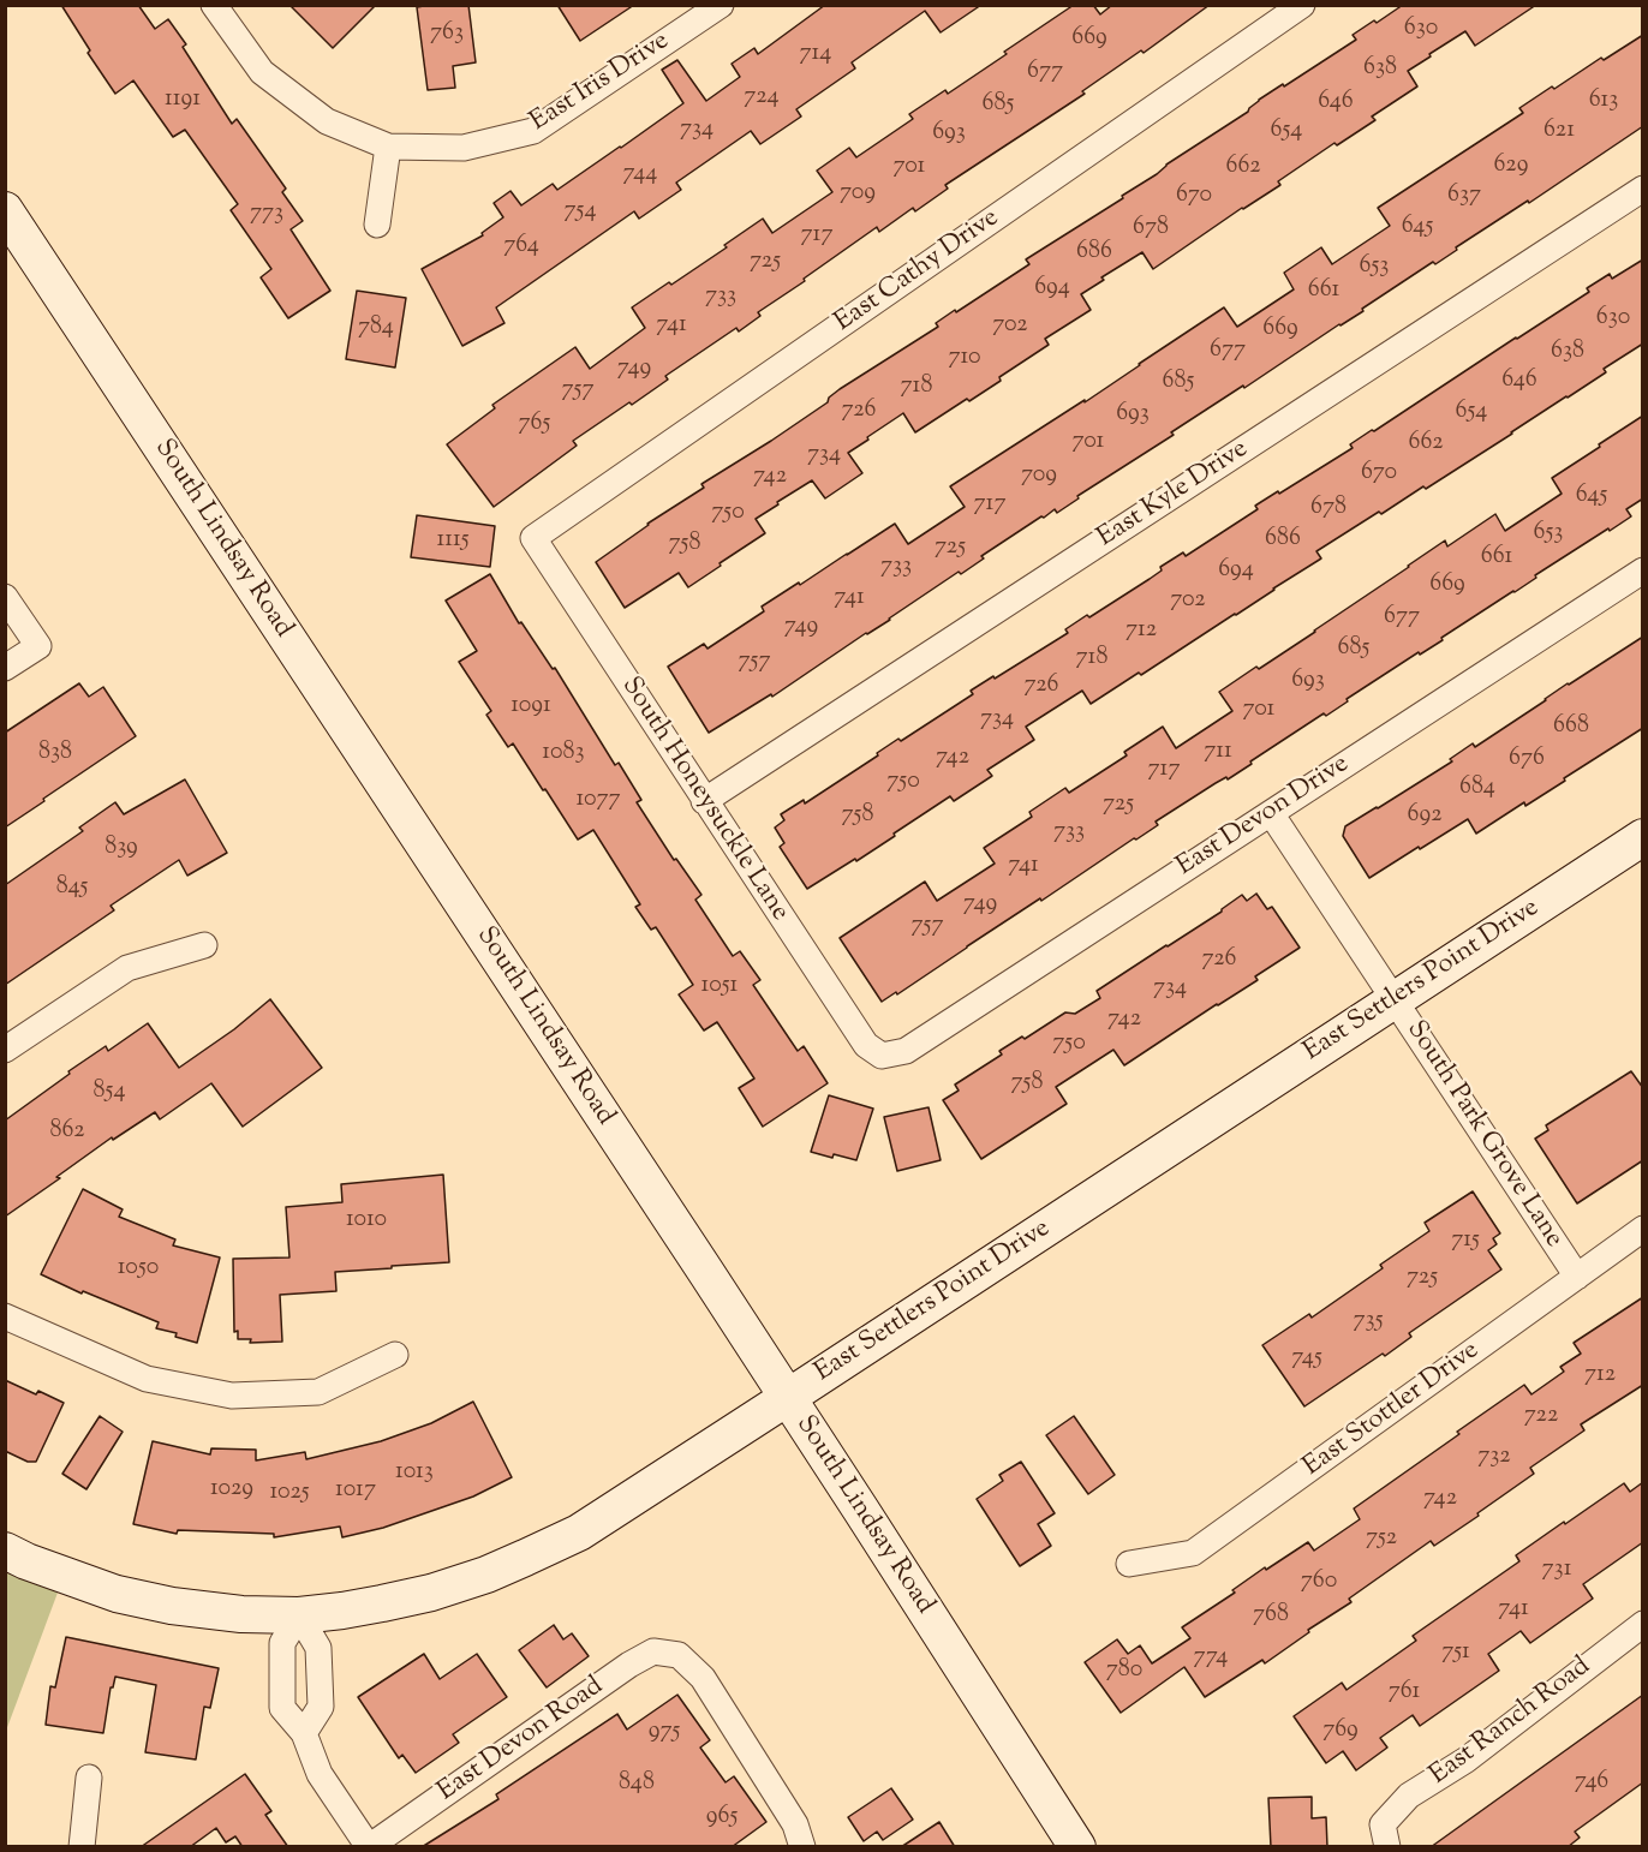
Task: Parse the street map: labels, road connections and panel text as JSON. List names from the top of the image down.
{
  "streets": {
    "main road": ["South Lindsay Road", "East Settlers Point Drive"],
    "street": [
      "East Iris Drive",
      "East Cathy Drive",
      "East Kyle Drive",
      "South Honeysuckle Lane",
      "East Devon Drive",
      "South Park Grove Lane",
      "East Stottler Drive",
      "East Ranch Road",
      "East Devon Road"
    ]
  },
  "crossings": [
    ["East Cathy Drive", "South Honeysuckle Lane"],
    ["East Kyle Drive", "South Honeysuckle Lane"],
    ["South Lindsay Road", "East Settlers Point Drive"],
    ["South Honeysuckle Lane", "East Devon Drive"],
    ["East Devon Drive", "South Park Grove Lane"],
    ["East Settlers Point Drive", "South Park Grove Lane"],
    ["South Park Grove Lane", "East Stottler Drive"]
  ],
  "house_numbers": [
    "630",
    "763",
    "669",
    "714",
    "638",
    "677",
    "724",
    "1191",
    "613",
    "646",
    "685",
    "734",
    "654",
    "621",
    "693",
    "629",
    "701",
    "662",
    "744",
    "709",
    "670",
    "637",
    "754",
    "773",
    "645",
    "678",
    "717",
    "764",
    "686",
    "725",
    "653",
    "694",
    "661",
    "733",
    "630",
    "741",
    "702",
    "784",
    "669",
    "677",
    "638",
    "710",
    "749",
    "646",
    "685",
    "718",
    "757",
    "726",
    "654",
    "693",
    "765",
    "701",
    "662",
    "734",
    "670",
    "709",
    "742",
    "645",
    "717",
    "678",
    "750",
    "653",
    "686",
    "1115",
    "758",
    "725",
    "661",
    "733",
    "694",
    "669",
    "741",
    "702",
    "677",
    "749",
    "712",
    "685",
    "718",
    "757",
    "693",
    "726",
    "1091",
    "701",
    "734",
    "668",
    "711",
    "838",
    "1083",
    "742",
    "676",
    "717",
    "750",
    "684",
    "1077",
    "725",
    "758",
    "692",
    "733",
    "839",
    "741",
    "845",
    "749",
    "757",
    "726",
    "1051",
    "734",
    "742",
    "750",
    "758",
    "854",
    "862",
    "1010",
    "715",
    "1050",
    "725",
    "735",
    "745",
    "712",
    "722",
    "732",
    "1013",
    "1029",
    "1017",
    "1025",
    "742",
    "752",
    "731",
    "760",
    "741",
    "768",
    "751",
    "774",
    "780",
    "761",
    "769",
    "975",
    "746",
    "848",
    "965"
  ]
}
